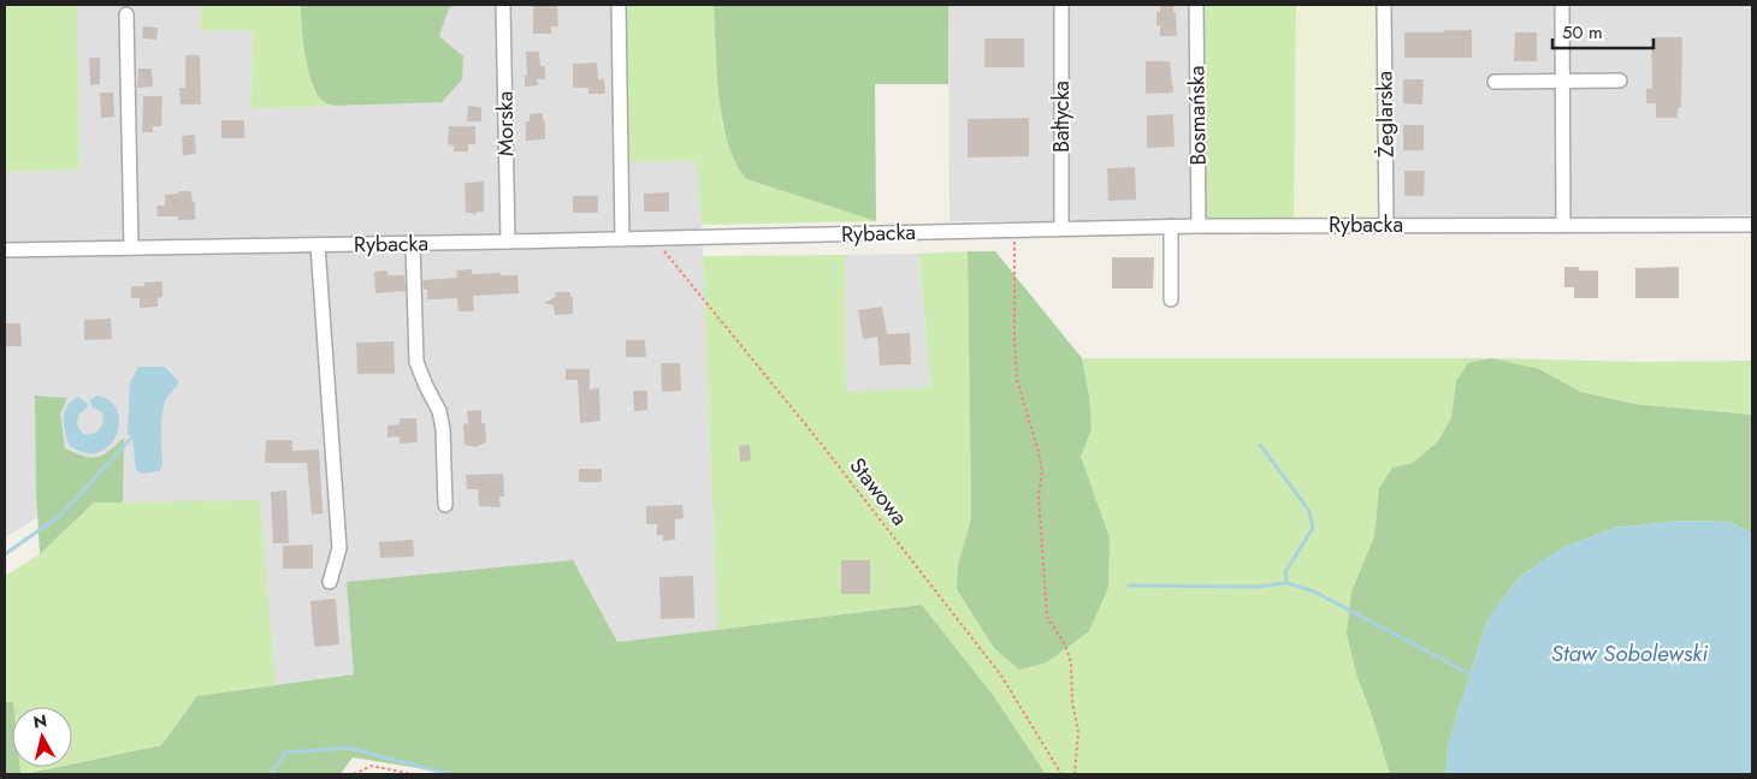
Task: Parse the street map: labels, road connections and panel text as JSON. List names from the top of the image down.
{
  "streets": {
    "street": [
      "Żeglarska",
      "Bosmańska",
      "Bałtycka",
      "Morska",
      "Rybacka"
    ],
    "path": ["Stawowa"]
  },
  "crossings": [
    ["Żeglarska", "Rybacka"],
    ["Bosmańska", "Rybacka"],
    ["Bałtycka", "Rybacka"],
    ["Morska", "Rybacka"],
    ["Rybacka", "Stawowa"]
  ],
  "water": ["Staw Sobolewski"],
  "scale_bar": "50 m",
  "north": "top"
}
